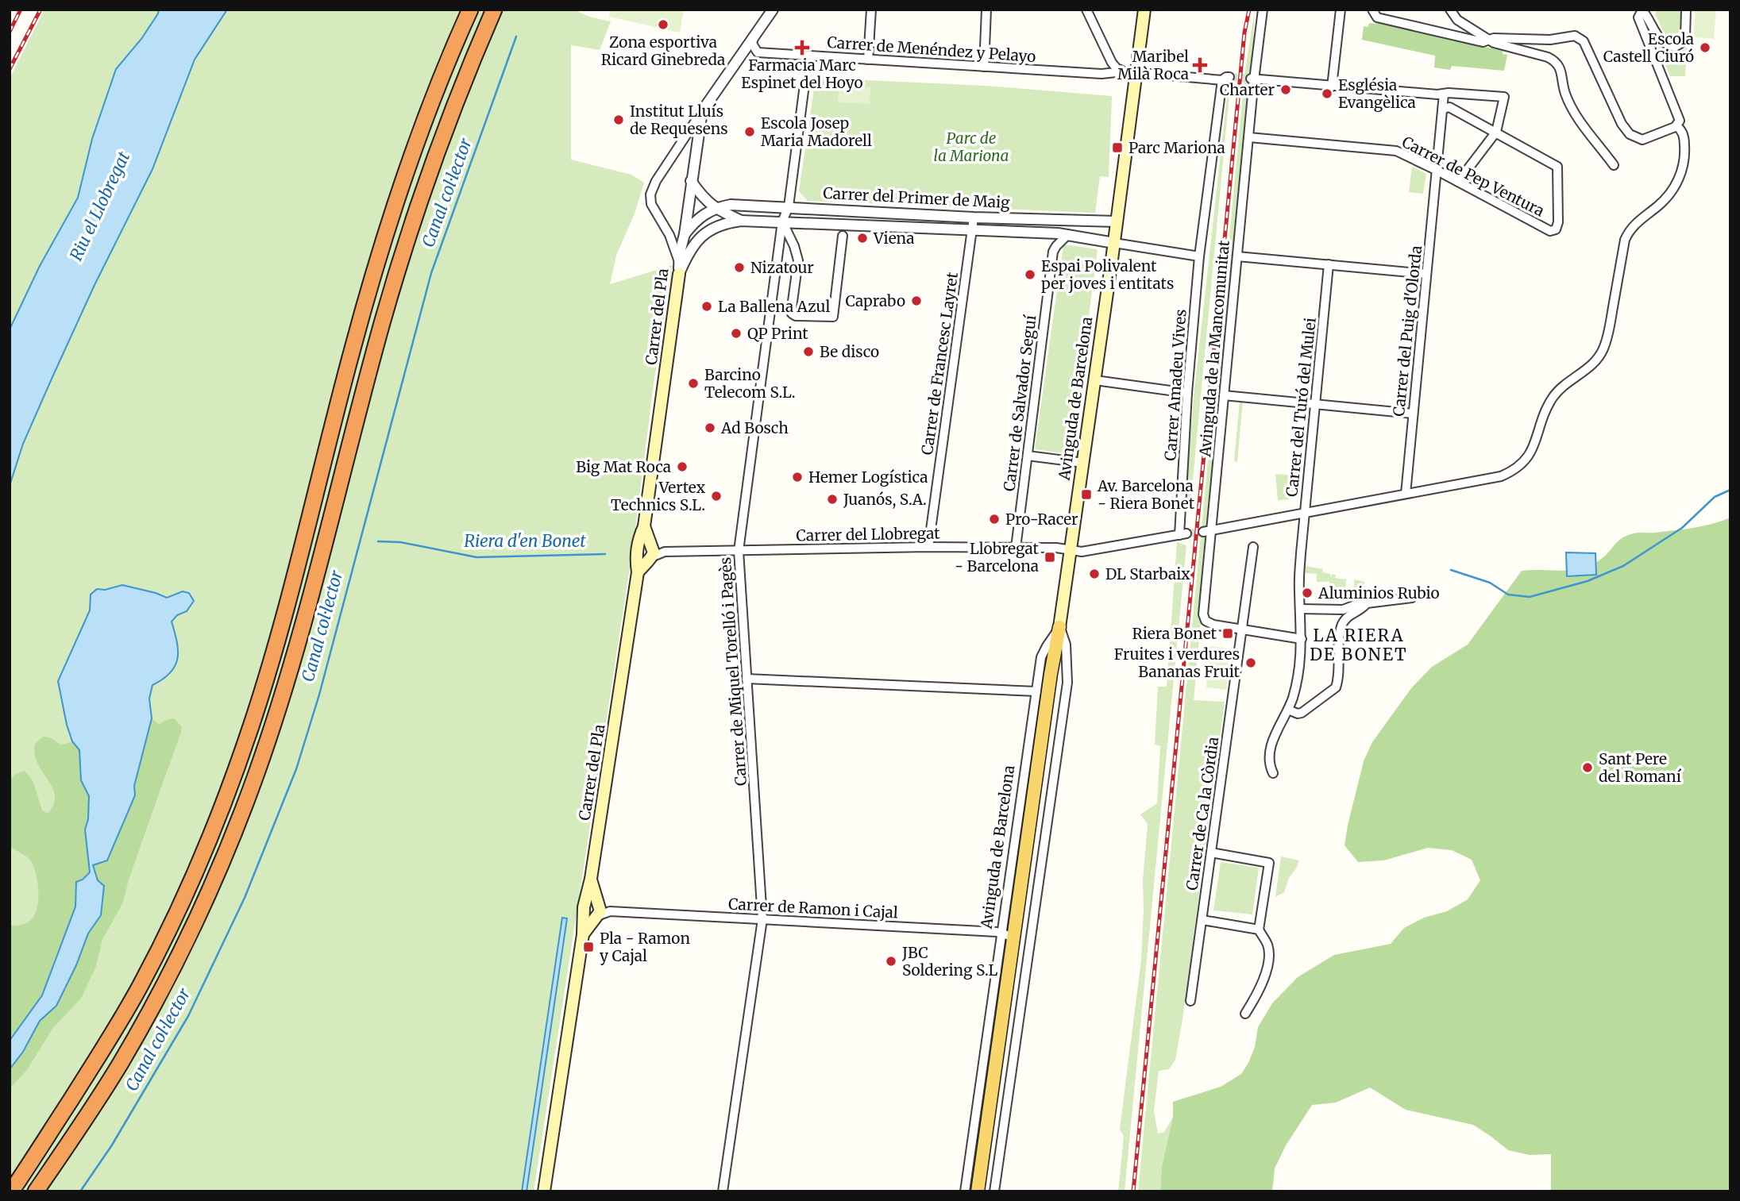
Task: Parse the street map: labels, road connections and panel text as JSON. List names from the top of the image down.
{
  "streets": {
    "main road": ["Carrer del Pla", "Avinguda de Barcelona"],
    "street": [
      "Carrer de Menéndez y Pelayo",
      "Carrer de Pep Ventura",
      "Carrer del Primer de Maig",
      "Carrer del Puig d'Olorda",
      "Avinguda de la Mancomunitat",
      "Carrer de Francesc Layret",
      "Carrer Amadeu Vives",
      "Carrer de Salvador Seguí",
      "Carrer del Turó del Mulei",
      "Carrer del Llobregat",
      "Carrer de Miquel Torelló i Pagès",
      "Carrer de Ca la Còrdia",
      "Carrer de Ramon i Cajal"
    ]
  },
  "crossings": [
    ["Carrer de Menéndez y Pelayo", "Carrer Amadeu Vives"],
    ["Carrer de Menéndez y Pelayo", "Avinguda de Barcelona"],
    ["Carrer de Pep Ventura", "Carrer del Puig d'Olorda"],
    ["Carrer de Pep Ventura", "Avinguda de la Mancomunitat"],
    ["Carrer del Primer de Maig", "Carrer del Pla"],
    ["Carrer del Primer de Maig", "Carrer de Francesc Layret"],
    ["Carrer del Primer de Maig", "Avinguda de Barcelona"],
    ["Carrer del Primer de Maig", "Carrer de Salvador Seguí"],
    ["Carrer del Primer de Maig", "Carrer de Miquel Torelló i Pagès"],
    ["Carrer del Pla", "Carrer del Llobregat"],
    ["Carrer del Pla", "Carrer de Ramon i Cajal"],
    ["Avinguda de la Mancomunitat", "Carrer de Ca la Còrdia"],
    ["Carrer de Francesc Layret", "Carrer del Llobregat"],
    ["Carrer Amadeu Vives", "Carrer del Llobregat"],
    ["Avinguda de Barcelona", "Carrer del Llobregat"],
    ["Avinguda de Barcelona", "Carrer de Ramon i Cajal"],
    ["Carrer de Salvador Seguí", "Carrer del Llobregat"],
    ["Carrer del Llobregat", "Carrer de Miquel Torelló i Pagès"],
    ["Carrer de Miquel Torelló i Pagès", "Carrer de Ramon i Cajal"]
  ],
  "districts": ["LA RIERA DE BONET"],
  "water": ["Canal col·lector", "Riu el Llobregat", "Riera d'en Bonet"],
  "parks": ["Parc de la Mariona"],
  "places": {
    "other": [
      "Zona esportiva Ricard Ginebreda",
      "Escola Castell Ciuró",
      "Charter",
      "Església Evangèlica",
      "Institut Lluís de Requesens",
      "Escola Josep Maria Madorell",
      "Viena",
      "Nizatour",
      "Espai Polivalent per joves i entitats",
      "Caprabo",
      "La Ballena Azul",
      "QP Print",
      "Be disco",
      "Barcino Telecom S.L.",
      "Ad Bosch",
      "Big Mat Roca",
      "Hemer Logística",
      "Vertex Technics S.L.",
      "Juanós, S.A.",
      "Pro-Racer",
      "DL Starbaix",
      "Aluminios Rubio",
      "Fruites i verdures Bananas Fruit",
      "Sant Pere del Romaní",
      "JBC Soldering S.L"
    ],
    "health": ["Farmacia Marc Espinet del Hoyo", "Maribel Milà Roca"],
    "transit": [
      "Parc Mariona",
      "Av. Barcelona - Riera Bonet",
      "Llobregat - Barcelona",
      "Riera Bonet",
      "Pla - Ramon y Cajal"
    ]
  }
}
